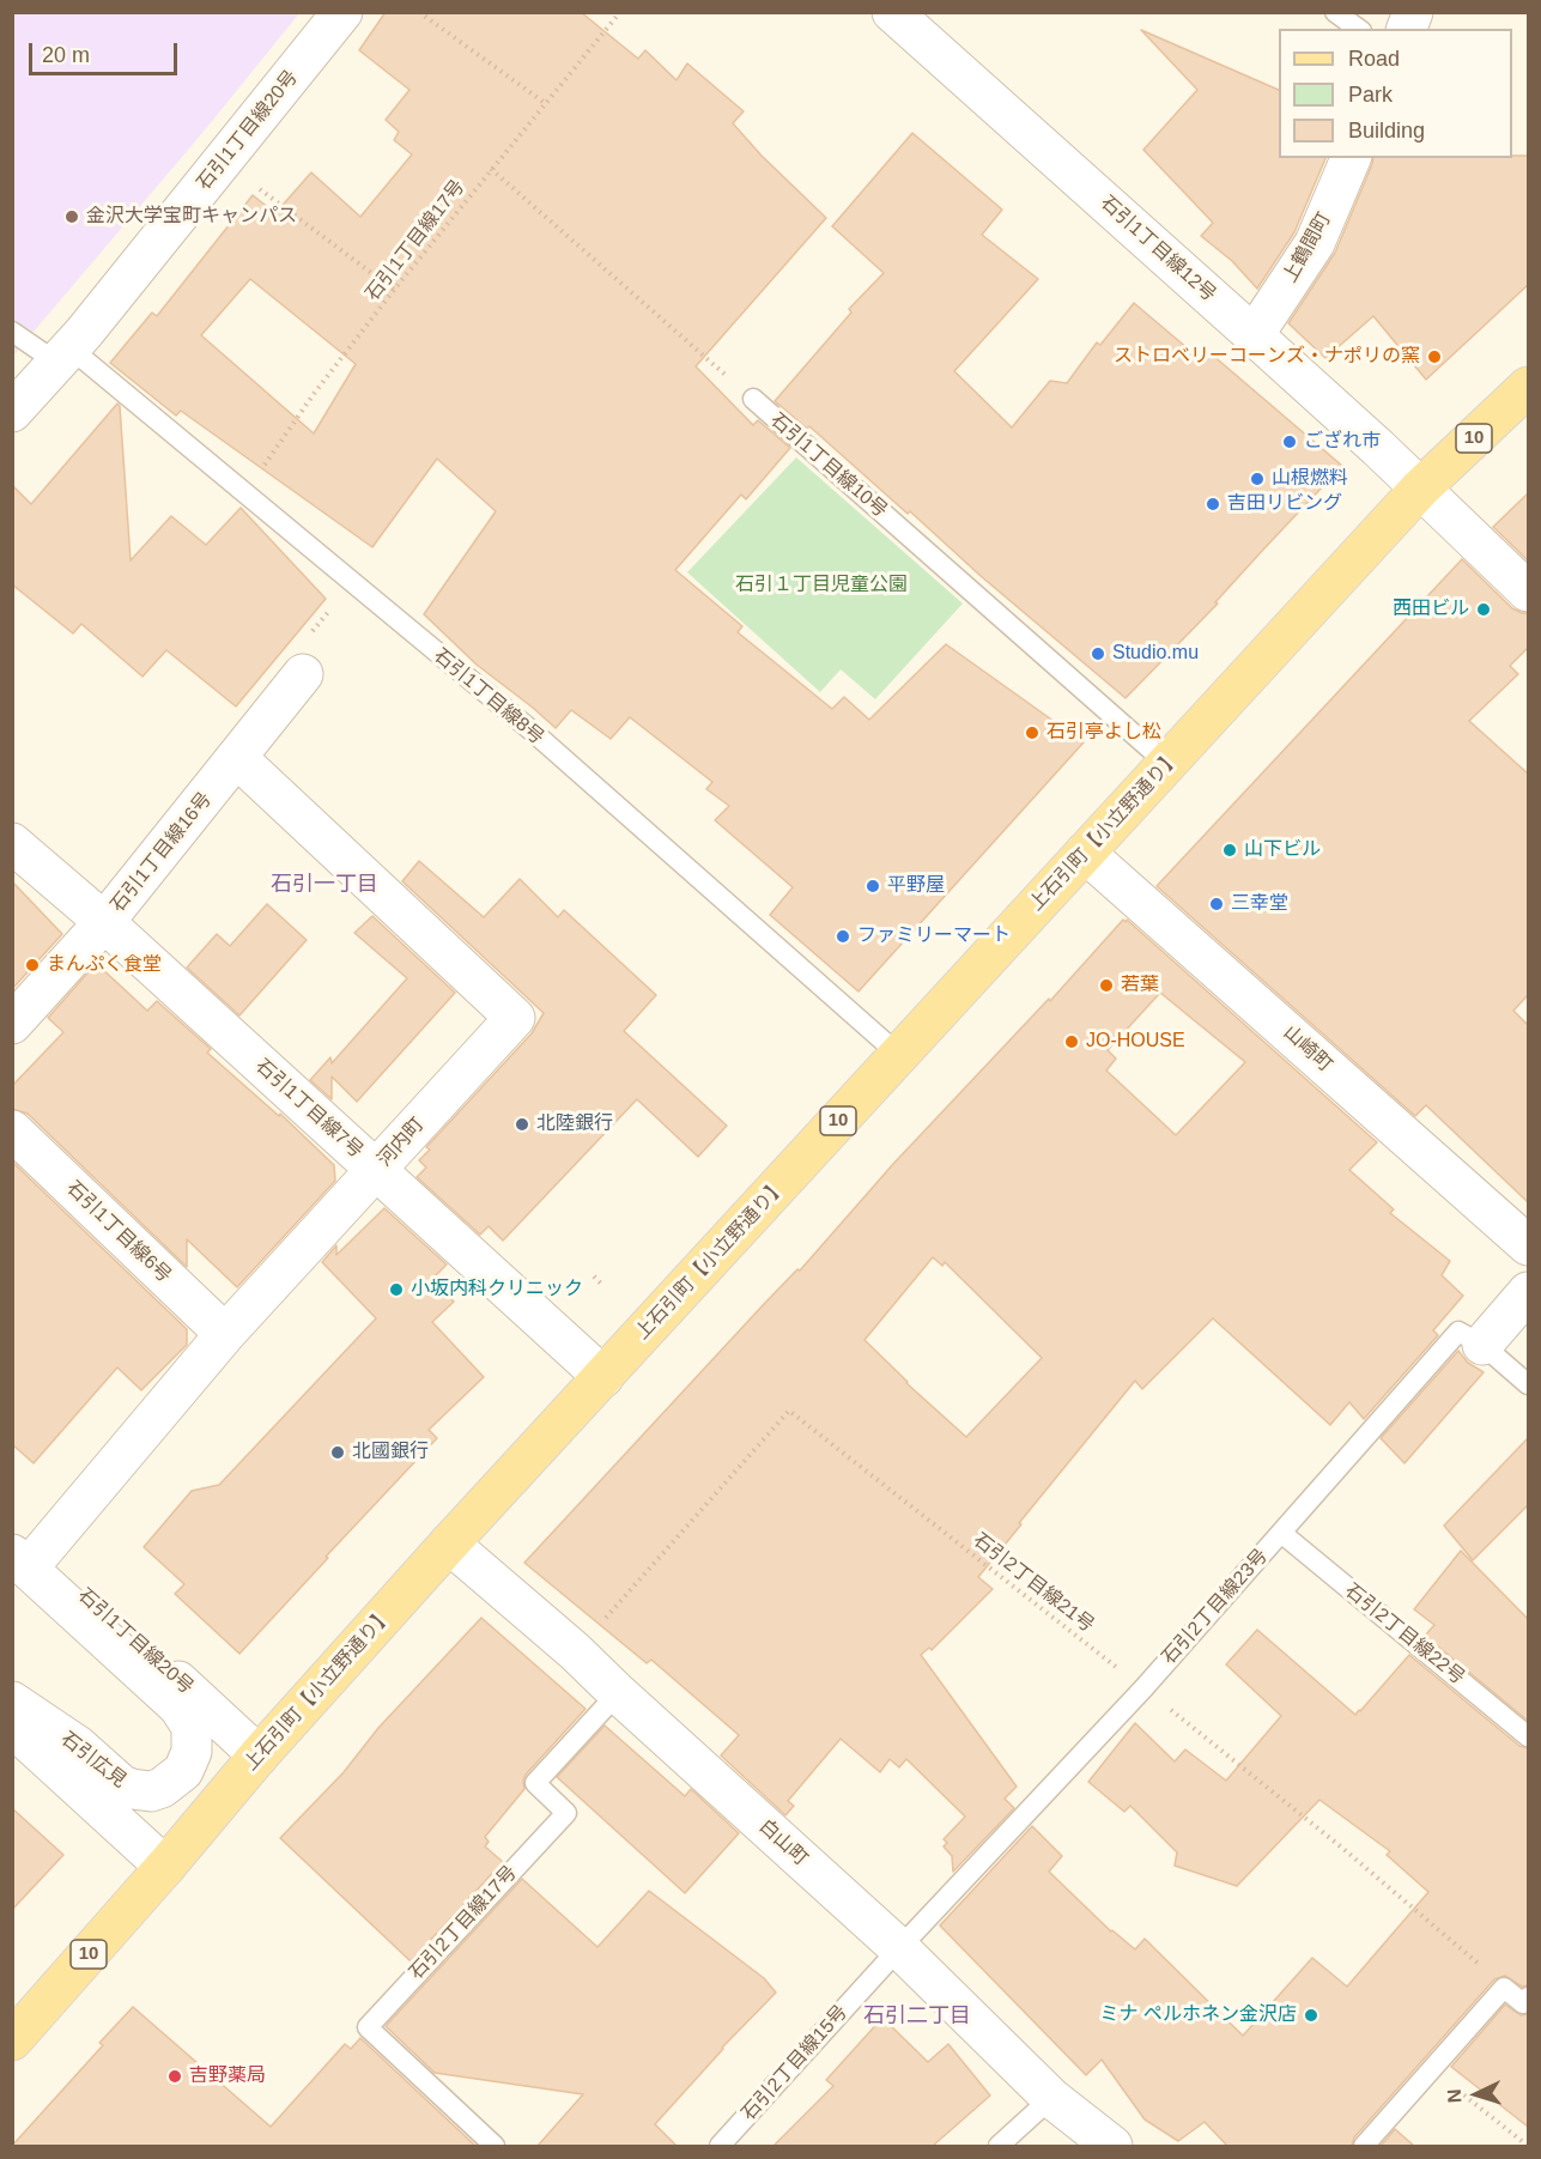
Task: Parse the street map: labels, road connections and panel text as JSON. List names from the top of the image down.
{
  "streets": {
    "main road": ["10", "上石引町【小立野通り】"],
    "street": [
      "石引1丁目線20号",
      "上鶴間町",
      "石引1丁目線12号",
      "石引1丁目線16号",
      "山崎町",
      "石引1丁目線7号",
      "河内町",
      "石引1丁目線6号",
      "石引広見",
      "白山町"
    ],
    "lane": [
      "石引1丁目線10号",
      "石引1丁目線8号",
      "石引2丁目線23号",
      "石引2丁目線22号",
      "石引2丁目線17号",
      "石引2丁目線15号"
    ],
    "path": ["石引1丁目線17号", "石引2丁目線21号"]
  },
  "crossings": [
    ["石引1丁目線20号", "石引1丁目線8号"],
    ["石引1丁目線20号", "上石引町【小立野通り】"],
    ["石引1丁目線20号", "河内町"],
    ["石引1丁目線20号", "石引広見"],
    ["石引1丁目線17号", "石引1丁目線10号"],
    ["石引1丁目線17号", "石引1丁目線8号"],
    ["上鶴間町", "石引1丁目線12号"],
    ["石引1丁目線12号", "10"],
    ["石引1丁目線12号", "上石引町【小立野通り】"],
    ["10", "上石引町【小立野通り】"],
    ["石引1丁目線10号", "上石引町【小立野通り】"],
    ["石引1丁目線8号", "上石引町【小立野通り】"],
    ["上石引町【小立野通り】", "山崎町"],
    ["上石引町【小立野通り】", "石引1丁目線7号"],
    ["上石引町【小立野通り】", "白山町"],
    ["石引1丁目線16号", "石引1丁目線7号"],
    ["石引1丁目線16号", "河内町"],
    ["石引1丁目線7号", "河内町"],
    ["河内町", "石引1丁目線6号"],
    ["河内町", "石引広見"],
    ["石引2丁目線21号", "石引2丁目線23号"],
    ["石引2丁目線21号", "白山町"],
    ["石引2丁目線23号", "石引2丁目線22号"],
    ["石引2丁目線23号", "白山町"],
    ["石引2丁目線23号", "石引2丁目線15号"],
    ["白山町", "石引2丁目線17号"],
    ["白山町", "石引2丁目線15号"]
  ],
  "districts": ["石引一丁目", "石引二丁目"],
  "parks": ["石引１丁目児童公園"],
  "places": [
    "金沢大学宝町キャンパス",
    "ストロベリーコーンズ・ナポリの窯",
    "ござれ市",
    "山根燃料",
    "吉田リビング",
    "西田ビル",
    "Studio.mu",
    "石引亭よし松",
    "山下ビル",
    "平野屋",
    "三幸堂",
    "ファミリーマート",
    "まんぷく食堂",
    "若葉",
    "JO-HOUSE",
    "北陸銀行",
    "小坂内科クリニック",
    "北國銀行",
    "ミナ ペルホネン金沢店",
    "吉野薬局"
  ],
  "legend": ["Road", "Park", "Building"],
  "scale_bar": "20 m",
  "north": "left"
}
